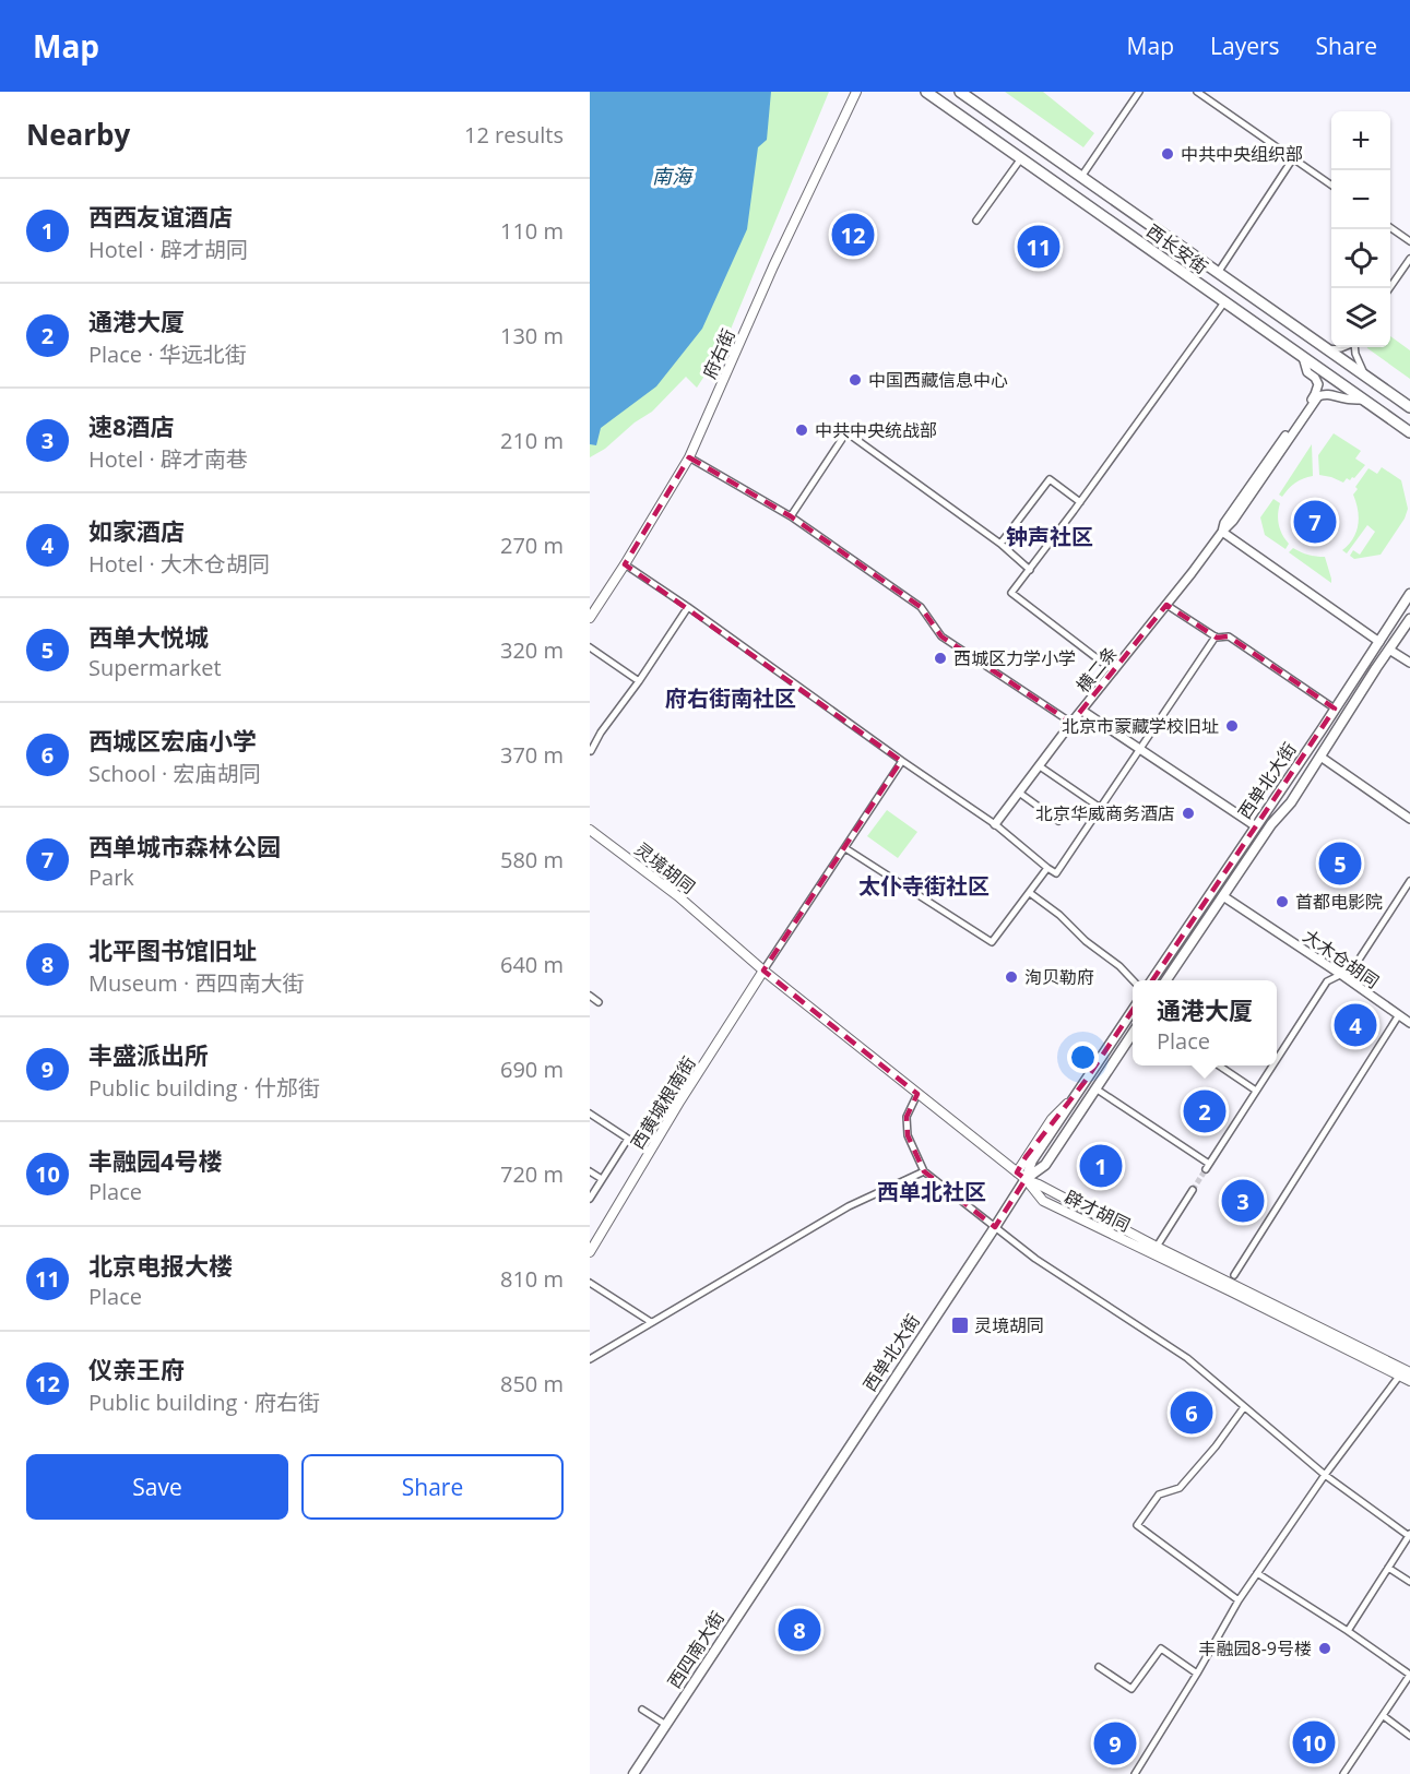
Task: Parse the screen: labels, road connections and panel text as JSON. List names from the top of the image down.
{
  "streets": {
    "highway": ["西长安街"],
    "main road": [
      "府右街",
      "西单北大街",
      "灵境胡同",
      "西黄城根南街",
      "辟才胡同",
      "西四南大街"
    ],
    "street": ["横二条", "大木仓胡同"]
  },
  "crossings": [
    ["西长安街", "横二条"],
    ["西单北大街", "灵境胡同"],
    ["西单北大街", "大木仓胡同"],
    ["西单北大街", "辟才胡同"],
    ["西单北大街", "西四南大街"],
    ["灵境胡同", "西黄城根南街"],
    ["灵境胡同", "辟才胡同"]
  ],
  "districts": [
    "钟声社区",
    "府右街南社区",
    "太仆寺街社区",
    "西单北社区"
  ],
  "water": ["南海"],
  "places": {
    "other": [
      "中共中央组织部",
      "中国西藏信息中心",
      "中共中央统战部",
      "西城区力学小学",
      "北京市蒙藏学校旧址",
      "北京华威商务酒店",
      "首都电影院",
      "洵贝勒府",
      "丰融园8-9号楼"
    ],
    "transit": ["灵境胡同"]
  },
  "page": {
    "header": "Map",
    "nav": ["Map", "Layers", "Share"],
    "heading": ["Nearby", "12 results"],
    "map_buttons": ["+", "−"],
    "list": [
      {
        "mark": "1",
        "name": "西西友谊酒店",
        "note": "Hotel · 辟才胡同",
        "value": "110 m"
      },
      {
        "mark": "2",
        "name": "通港大厦",
        "note": "Place · 华远北街",
        "value": "130 m"
      },
      {
        "mark": "3",
        "name": "速8酒店",
        "note": "Hotel · 辟才南巷",
        "value": "210 m"
      },
      {
        "mark": "4",
        "name": "如家酒店",
        "note": "Hotel · 大木仓胡同",
        "value": "270 m"
      },
      {
        "mark": "5",
        "name": "西单大悦城",
        "note": "Supermarket",
        "value": "320 m"
      },
      {
        "mark": "6",
        "name": "西城区宏庙小学",
        "note": "School · 宏庙胡同",
        "value": "370 m"
      },
      {
        "mark": "7",
        "name": "西单城市森林公园",
        "note": "Park",
        "value": "580 m"
      },
      {
        "mark": "8",
        "name": "北平图书馆旧址",
        "note": "Museum · 西四南大街",
        "value": "640 m"
      },
      {
        "mark": "9",
        "name": "丰盛派出所",
        "note": "Public building · 什邡街",
        "value": "690 m"
      },
      {
        "mark": "10",
        "name": "丰融园4号楼",
        "note": "Place",
        "value": "720 m"
      },
      {
        "mark": "11",
        "name": "北京电报大楼",
        "note": "Place",
        "value": "810 m"
      },
      {
        "mark": "12",
        "name": "仪亲王府",
        "note": "Public building · 府右街",
        "value": "850 m"
      }
    ],
    "pins": [
      "12",
      "11",
      "7",
      "5",
      "4",
      "2",
      "1",
      "3",
      "6",
      "8",
      "10",
      "9"
    ],
    "popup": ["通港大厦", "Place"],
    "buttons": ["Save", "Share"]
  }
}
